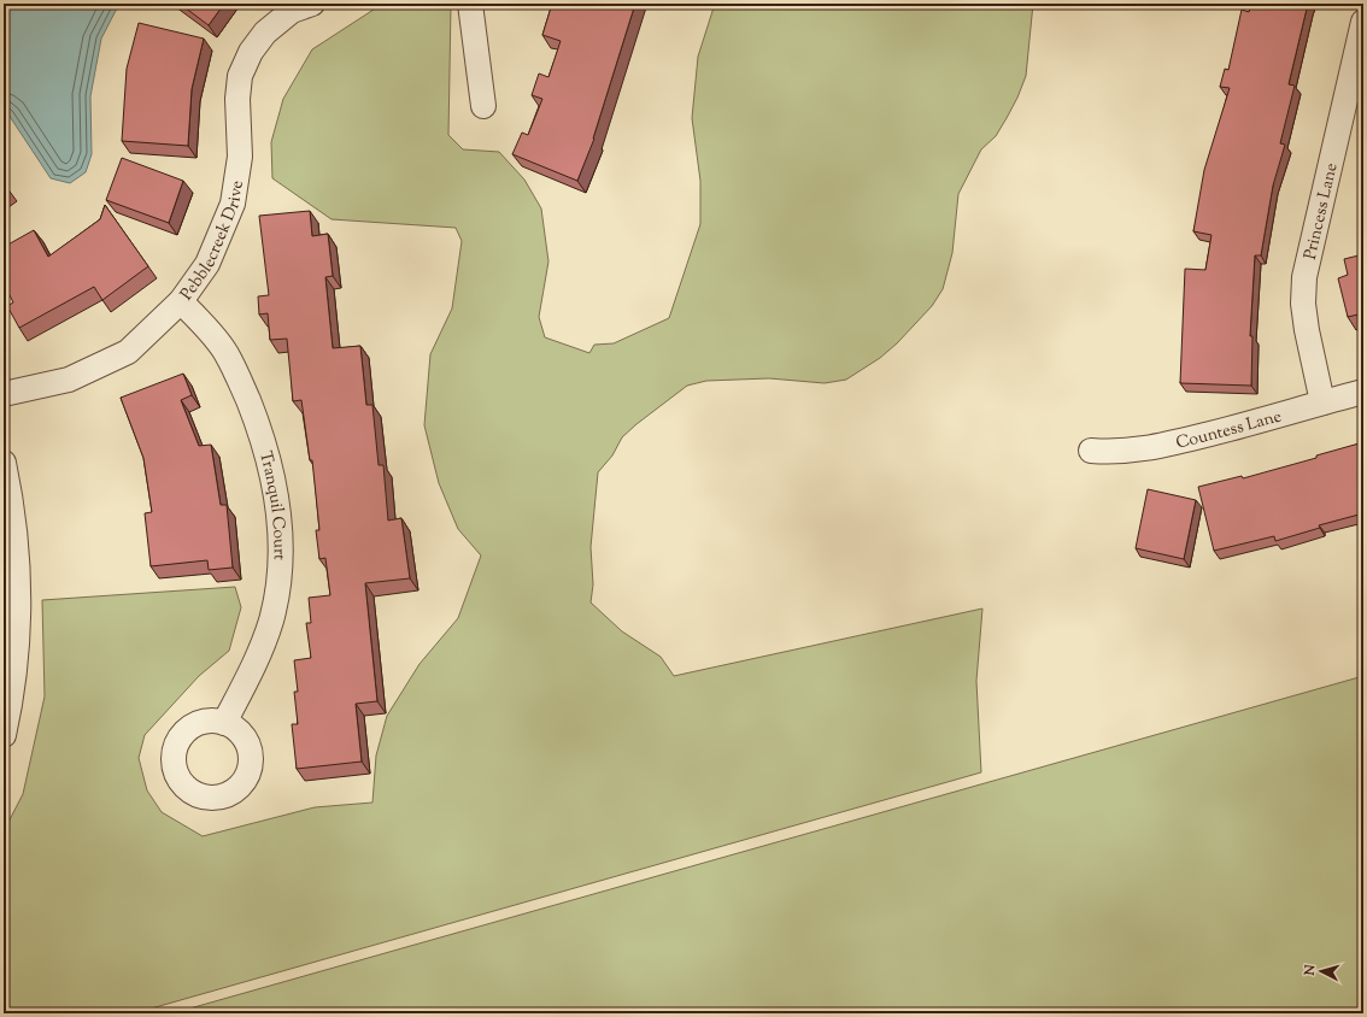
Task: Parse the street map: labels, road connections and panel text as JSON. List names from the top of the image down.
{
  "streets": {
    "street": [
      "Princess Lane",
      "Pebblecreek Drive",
      "Countess Lane",
      "Tranquil Court"
    ]
  },
  "crossings": [
    ["Princess Lane", "Countess Lane"],
    ["Pebblecreek Drive", "Tranquil Court"]
  ],
  "north": "left"
}
